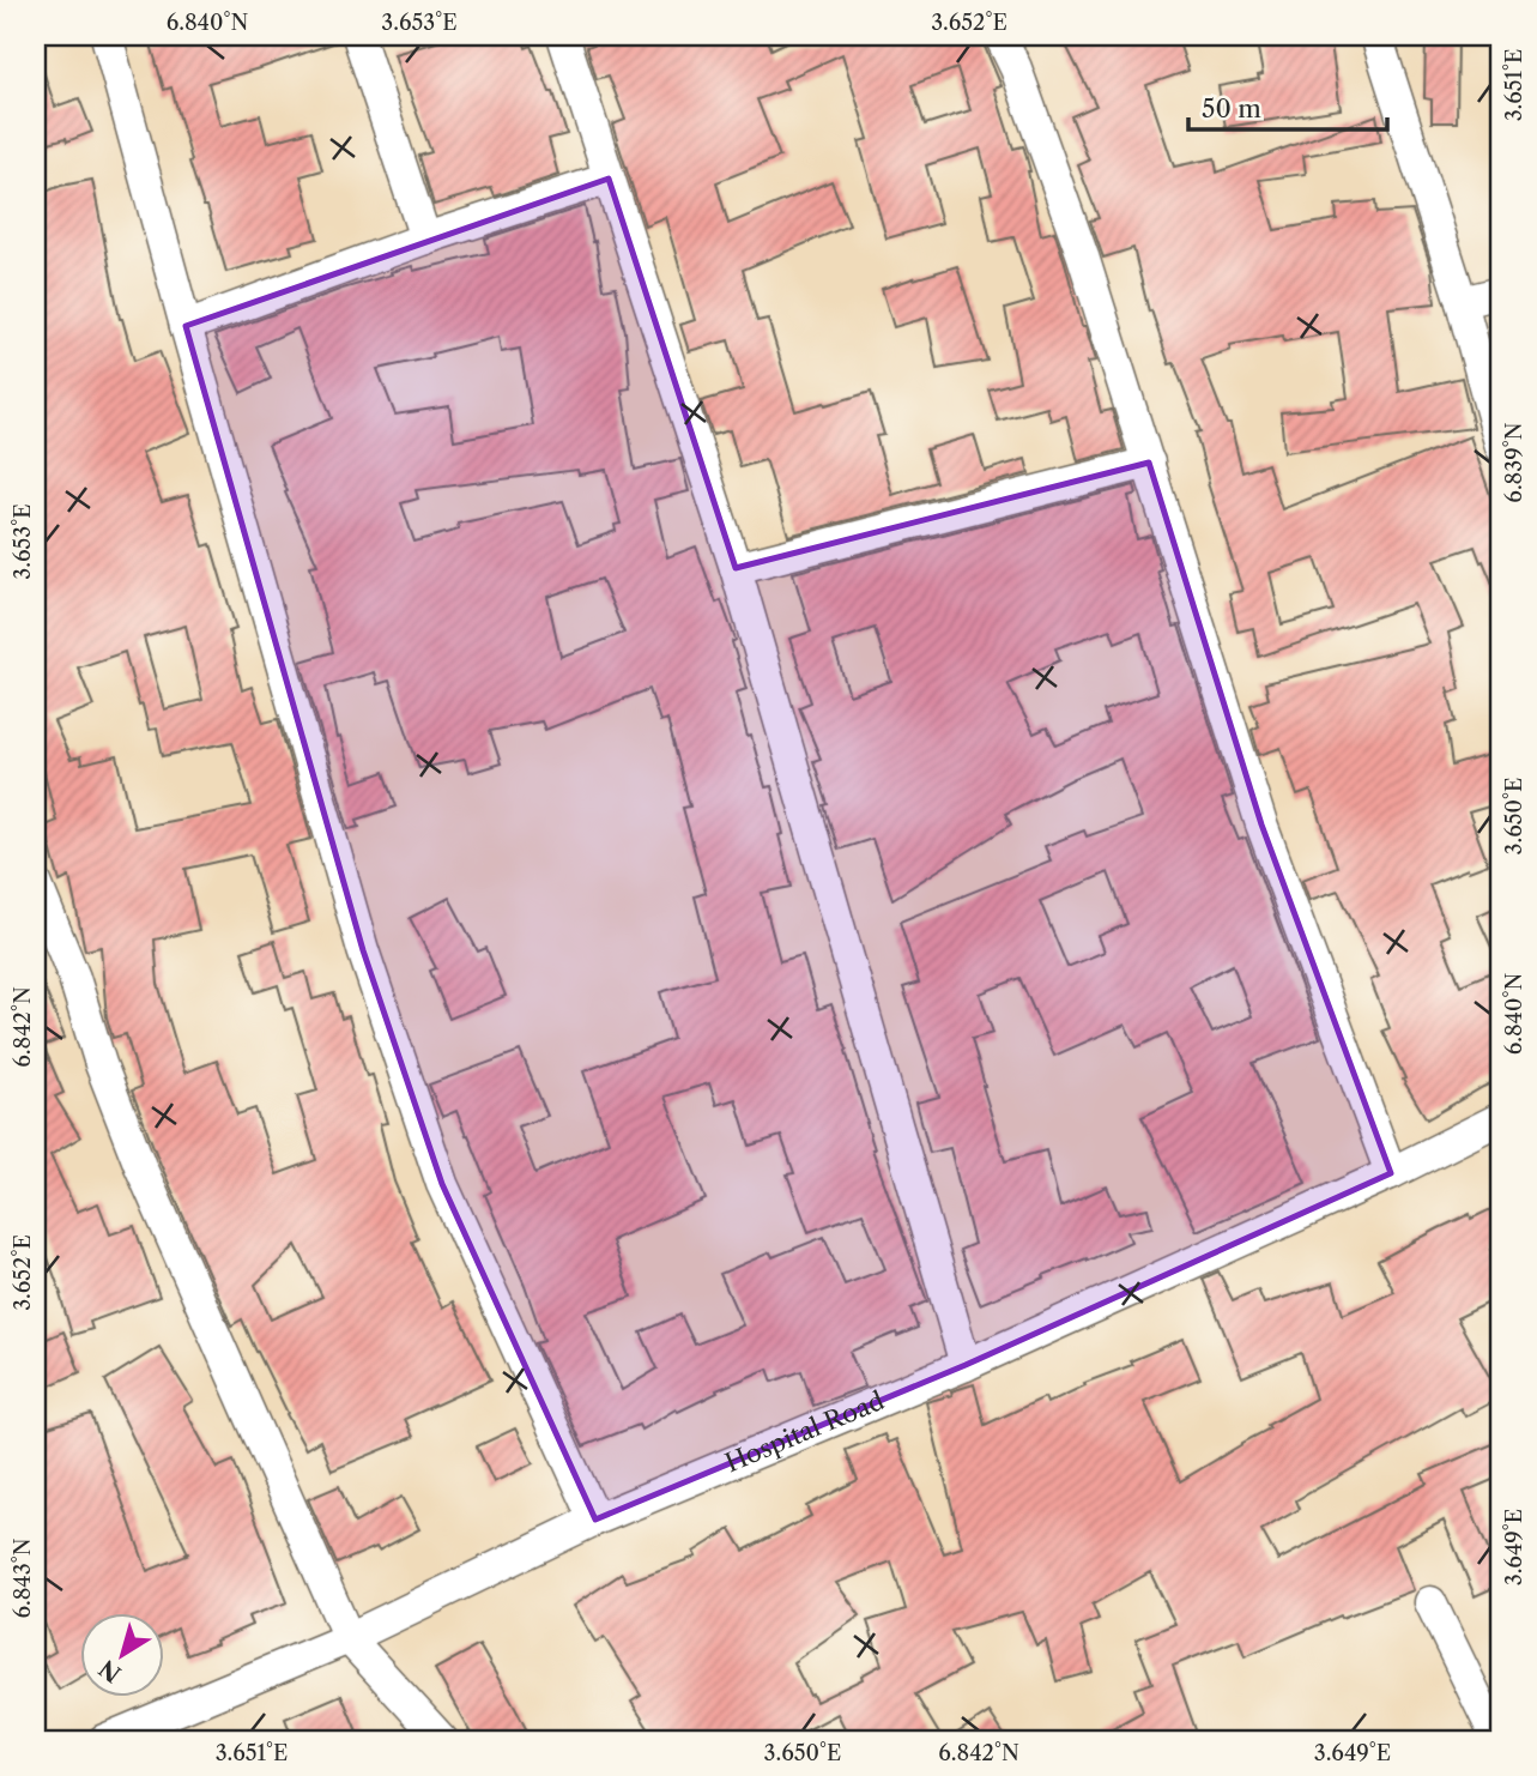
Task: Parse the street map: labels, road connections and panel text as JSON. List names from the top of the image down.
{
  "streets": {
    "street": ["Hospital Road"]
  },
  "scale_bar": "50 m",
  "north": "bottom left",
  "coordinates": [
    "6.840°N",
    "3.653°E",
    "3.652°E",
    "3.651°E",
    "6.839°N",
    "3.650°E",
    "6.842°N",
    "3.649°E",
    "6.843°N"
  ]
}
